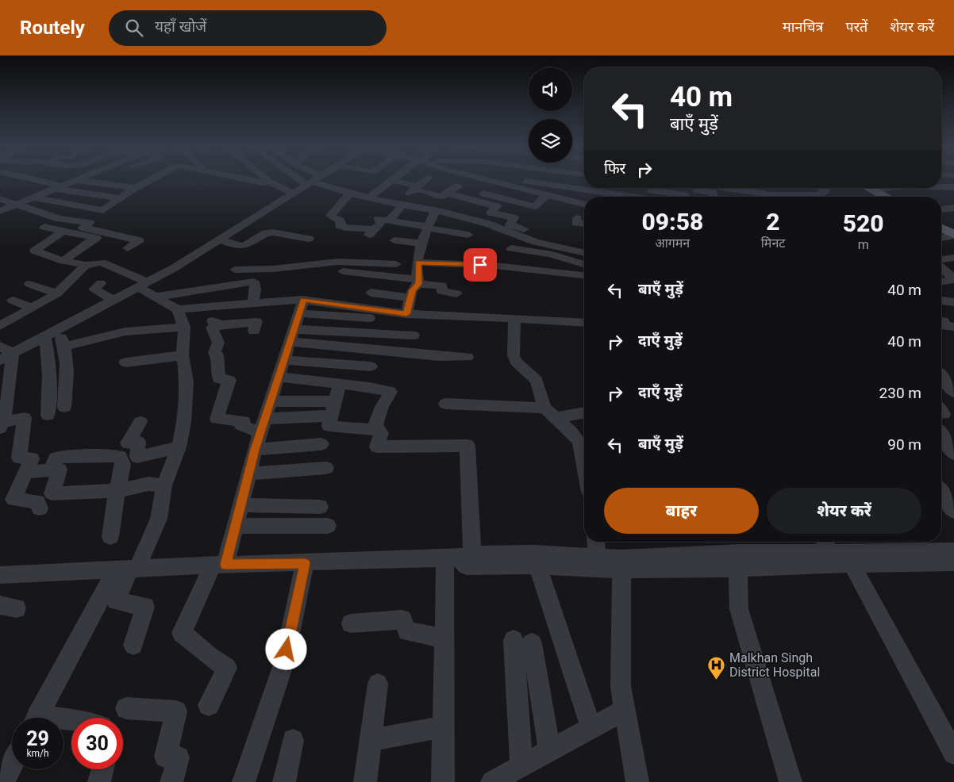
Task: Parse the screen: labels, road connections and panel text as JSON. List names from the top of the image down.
{
  "places": {
    "hospital": ["Malkhan Singh District Hospital"]
  },
  "page": {
    "header": "Routely",
    "search": "यहाँ खोजें",
    "nav": ["मानचित्र", "परतें", "शेयर करें"],
    "turn": ["40 m", "बाएँ मुड़ें"],
    "then": "फिर",
    "eta": [
      "09:58",
      "आगमन",
      "2",
      "मिनट",
      "520",
      "m"
    ],
    "list": [
      {
        "name": "बाएँ मुड़ें",
        "value": "40 m"
      },
      {
        "name": "दाएँ मुड़ें",
        "value": "40 m"
      },
      {
        "name": "दाएँ मुड़ें",
        "value": "230 m"
      },
      {
        "name": "बाएँ मुड़ें",
        "value": "90 m"
      }
    ],
    "buttons": ["बाहर", "शेयर करें"],
    "speed": "29 km/h",
    "limit": "30"
  }
}
